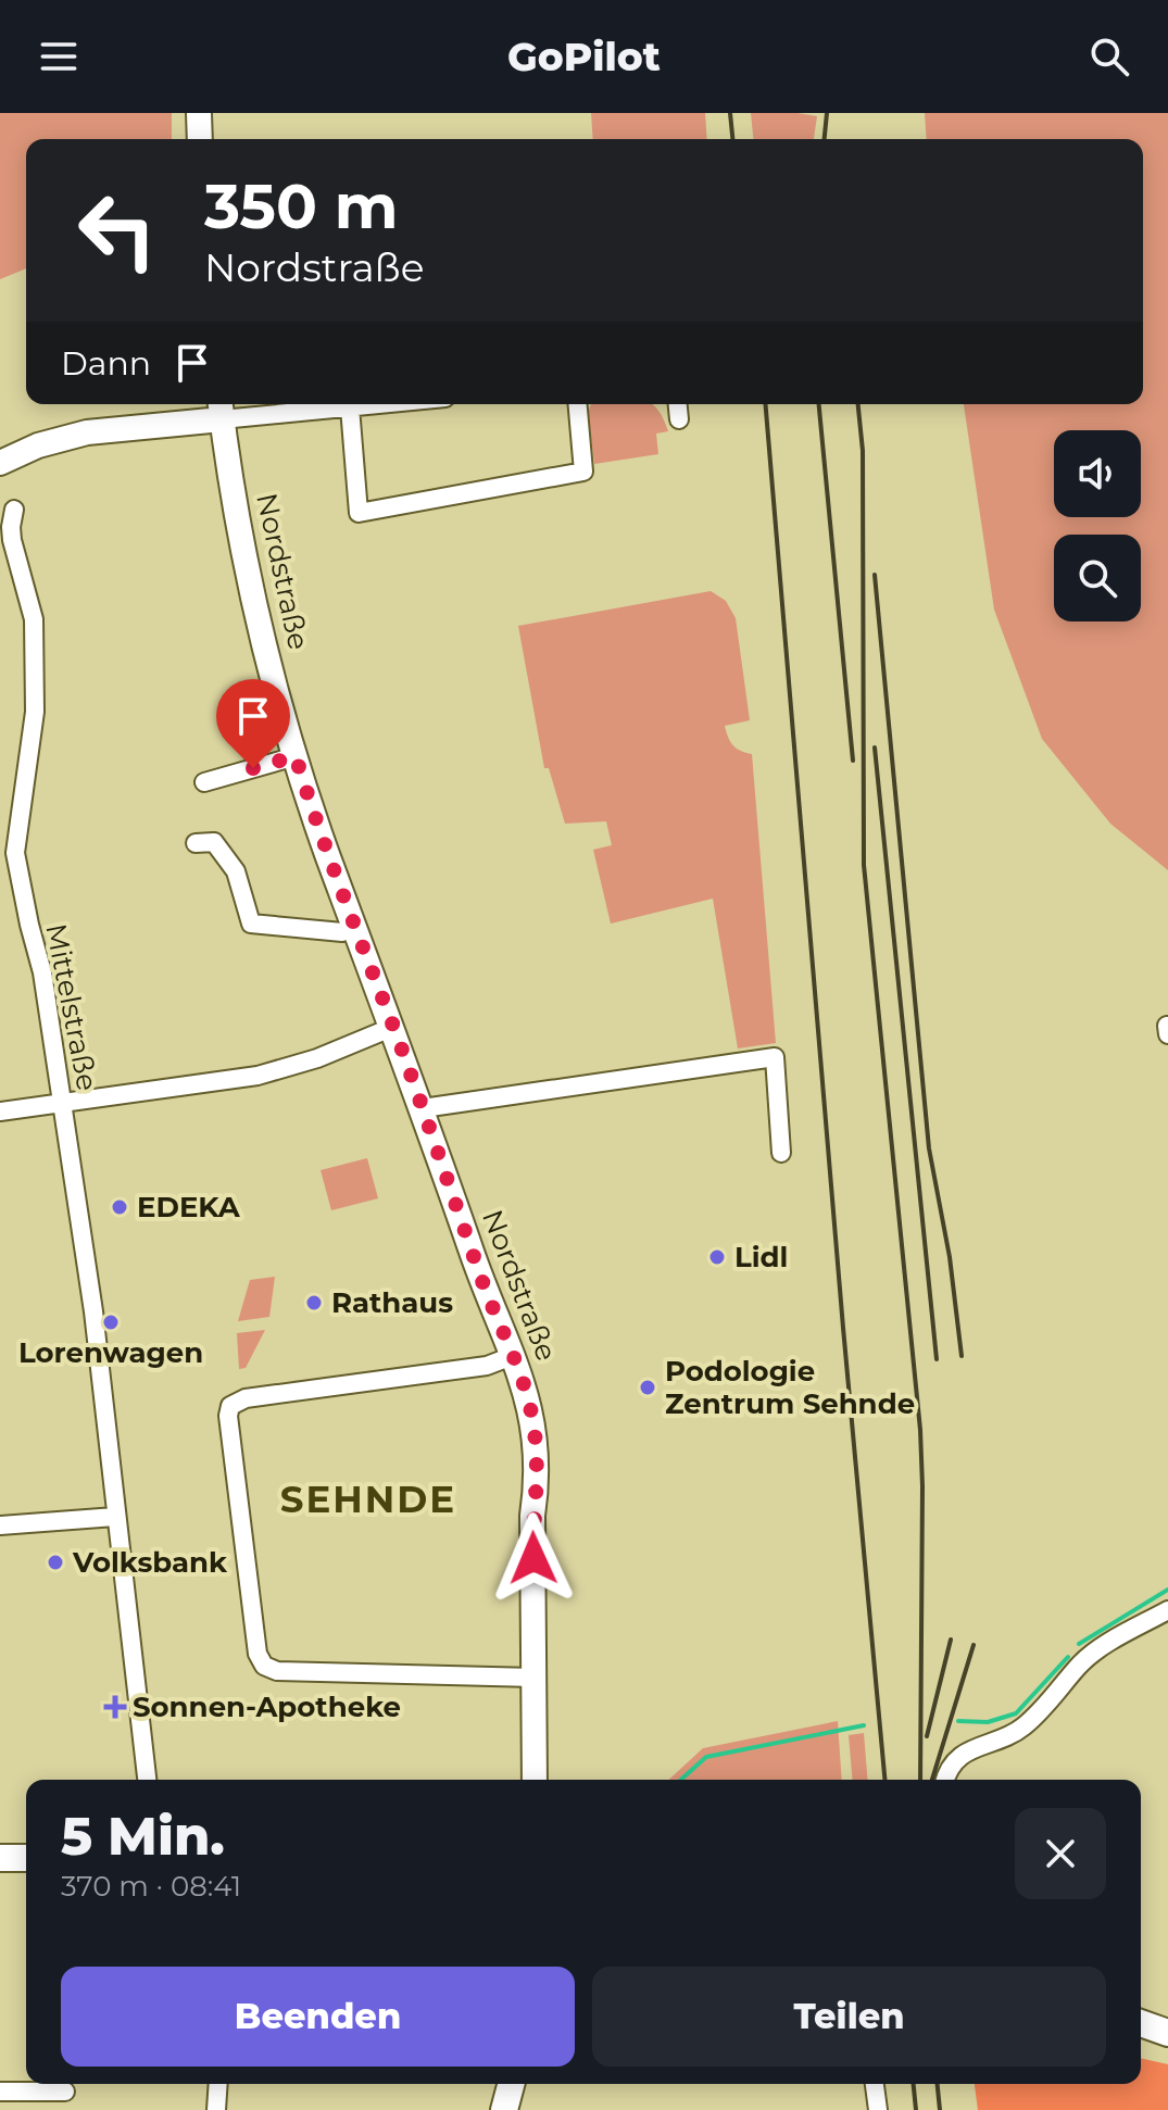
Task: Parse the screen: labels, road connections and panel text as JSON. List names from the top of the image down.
{
  "streets": {
    "main road": ["Nordstraße"],
    "street": ["Mittelstraße"]
  },
  "districts": ["SEHNDE"],
  "places": {
    "other": [
      "EDEKA",
      "Lidl",
      "Rathaus",
      "Lorenwagen",
      "Podologie Zentrum Sehnde",
      "Volksbank"
    ],
    "health": ["Sonnen-Apotheke"]
  },
  "page": {
    "header": "GoPilot",
    "turn": ["350 m", "Nordstraße"],
    "then": "Dann",
    "heading": ["5 Min.", "370 m · 08:41"],
    "buttons": ["Beenden", "Teilen"]
  }
}
